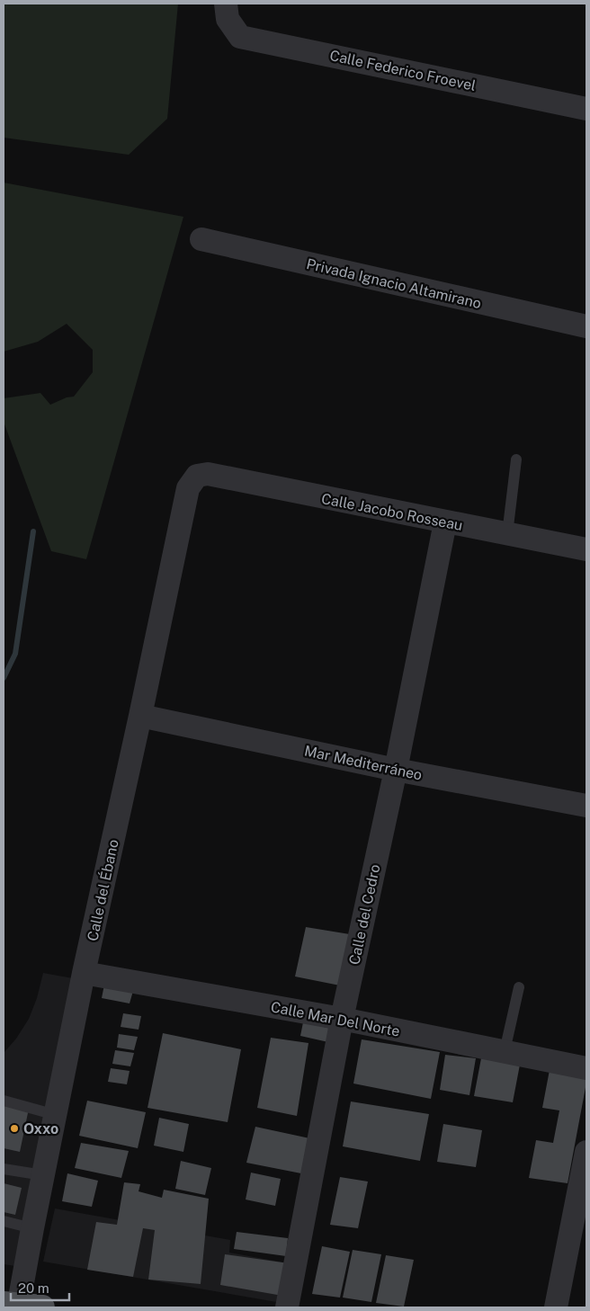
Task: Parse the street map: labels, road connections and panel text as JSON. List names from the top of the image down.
{
  "streets": {
    "street": [
      "Calle Federico Froevel",
      "Privada Ignacio Altamirano",
      "Calle Jacobo Rosseau",
      "Mar Mediterráneo",
      "Calle del Ébano",
      "Calle del Cedro",
      "Calle Mar Del Norte"
    ]
  },
  "crossings": [
    ["Calle Jacobo Rosseau", "Calle del Ébano"],
    ["Calle Jacobo Rosseau", "Calle del Cedro"],
    ["Mar Mediterráneo", "Calle del Ébano"],
    ["Mar Mediterráneo", "Calle del Cedro"],
    ["Calle del Ébano", "Calle Mar Del Norte"],
    ["Calle del Cedro", "Calle Mar Del Norte"]
  ],
  "places": ["Oxxo"],
  "scale_bar": "20 m"
}
